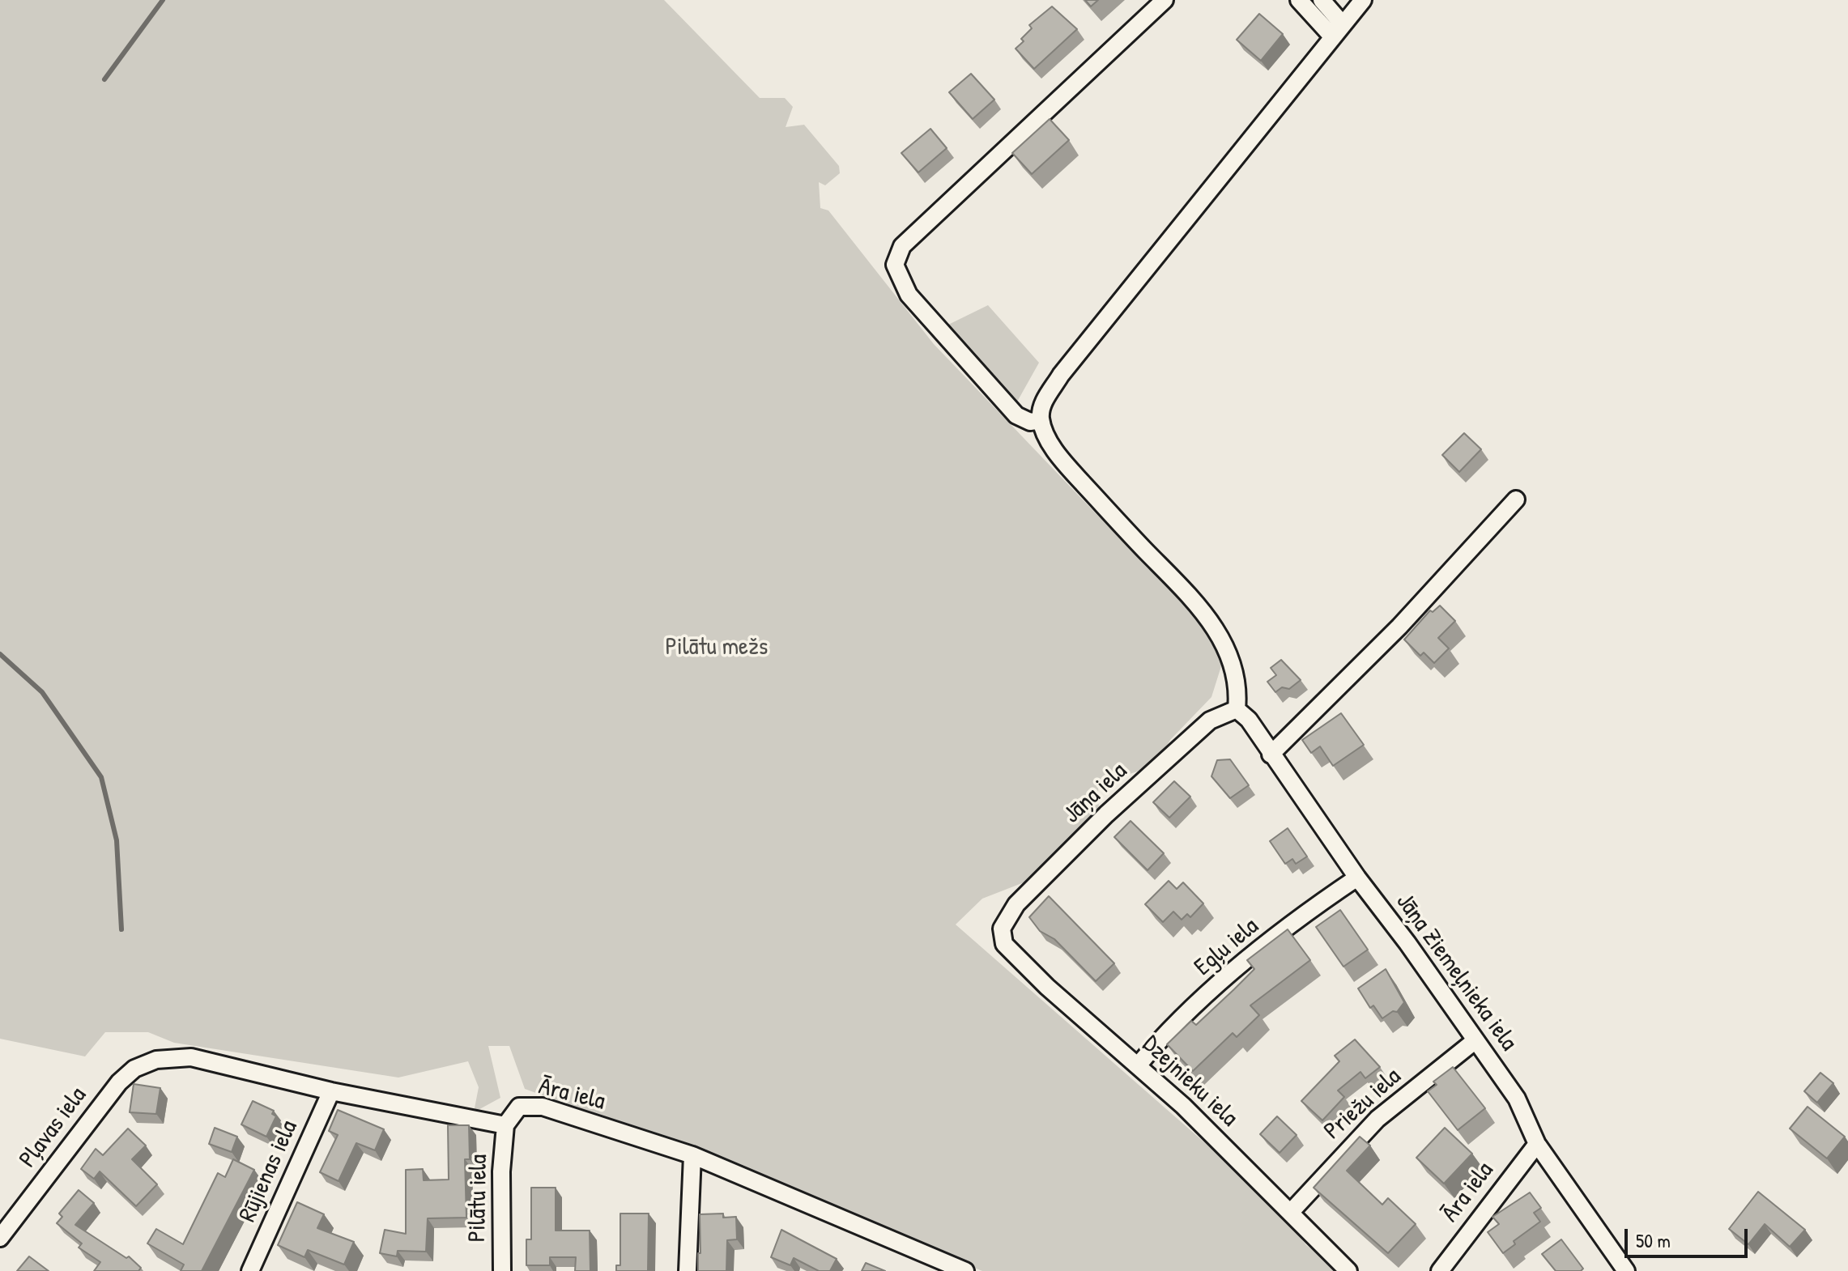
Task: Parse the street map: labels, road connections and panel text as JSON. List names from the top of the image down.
{
  "streets": {
    "street": [
      "Jāņa iela",
      "Egļu iela",
      "Jāņa Ziemeļnieka iela",
      "Dzejnieku iela",
      "Āra iela",
      "Priežu iela",
      "Pļavas iela",
      "Rūjienas iela",
      "Pilātu iela"
    ]
  },
  "crossings": [
    ["Jāņa iela", "Jāņa Ziemeļnieka iela"],
    ["Jāņa iela", "Dzejnieku iela"],
    ["Egļu iela", "Jāņa Ziemeļnieka iela"],
    ["Egļu iela", "Dzejnieku iela"],
    ["Jāņa Ziemeļnieka iela", "Āra iela"],
    ["Jāņa Ziemeļnieka iela", "Priežu iela"],
    ["Dzejnieku iela", "Priežu iela"],
    ["Āra iela", "Pilātu iela"],
    ["Pļavas iela", "Rūjienas iela"]
  ],
  "parks": ["Pilātu mežs"],
  "scale_bar": "50 m"
}
